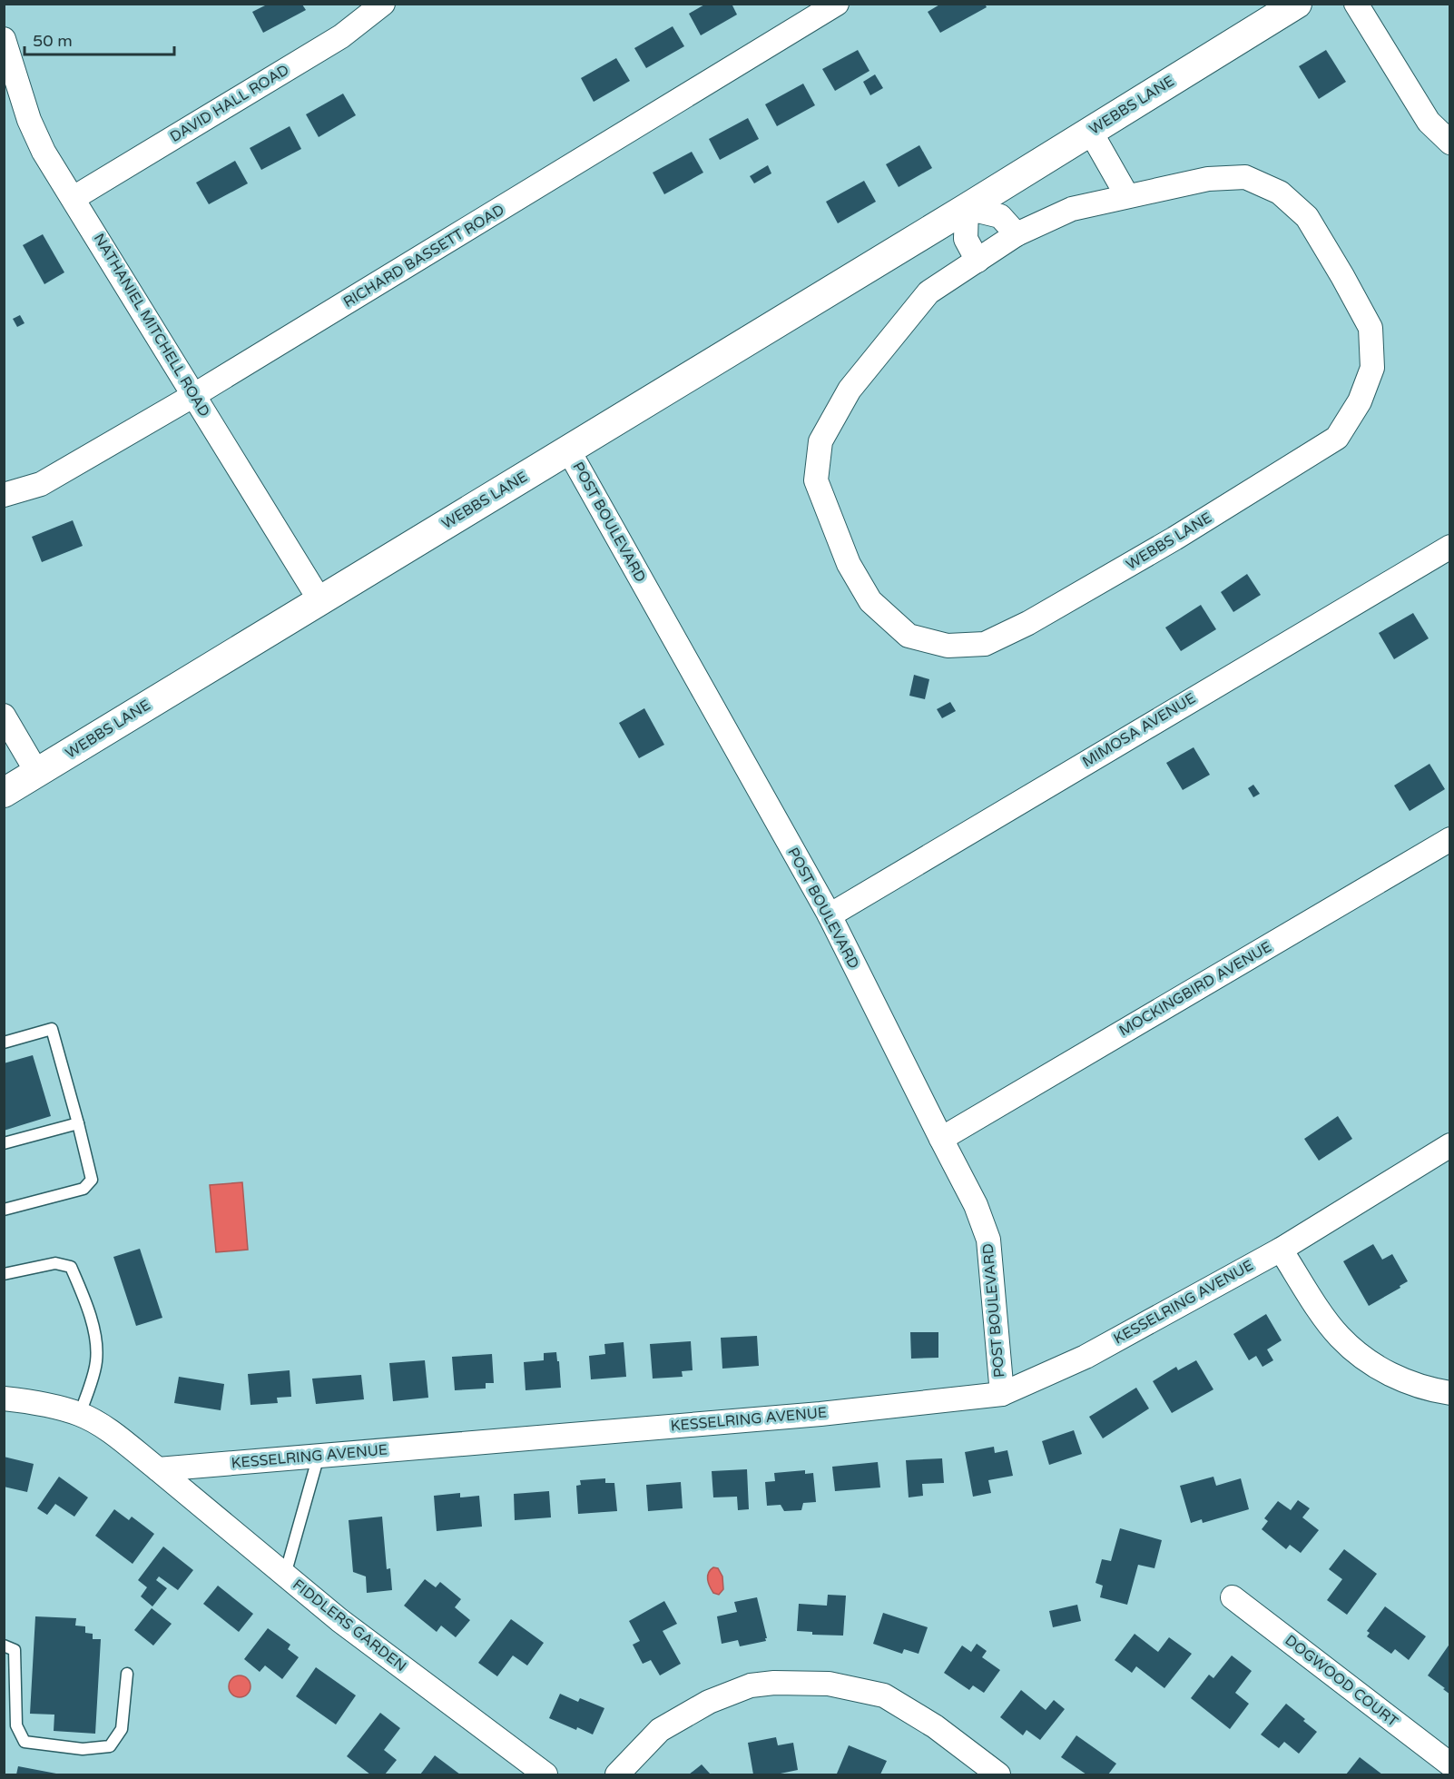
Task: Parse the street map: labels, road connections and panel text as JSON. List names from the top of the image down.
{
  "streets": {
    "street": [
      "DAVID HALL ROAD",
      "WEBBS LANE",
      "RICHARD BASSETT ROAD",
      "NATHANIEL MITCHELL ROAD",
      "POST BOULEVARD",
      "MIMOSA AVENUE",
      "MOCKINGBIRD AVENUE",
      "KESSELRING AVENUE",
      "FIDDLERS GARDEN",
      "DOGWOOD COURT"
    ]
  },
  "crossings": [
    ["DAVID HALL ROAD", "NATHANIEL MITCHELL ROAD"],
    ["WEBBS LANE", "NATHANIEL MITCHELL ROAD"],
    ["WEBBS LANE", "POST BOULEVARD"],
    ["RICHARD BASSETT ROAD", "NATHANIEL MITCHELL ROAD"],
    ["POST BOULEVARD", "MIMOSA AVENUE"],
    ["POST BOULEVARD", "MOCKINGBIRD AVENUE"],
    ["POST BOULEVARD", "KESSELRING AVENUE"],
    ["KESSELRING AVENUE", "FIDDLERS GARDEN"]
  ],
  "scale_bar": "50 m"
}
